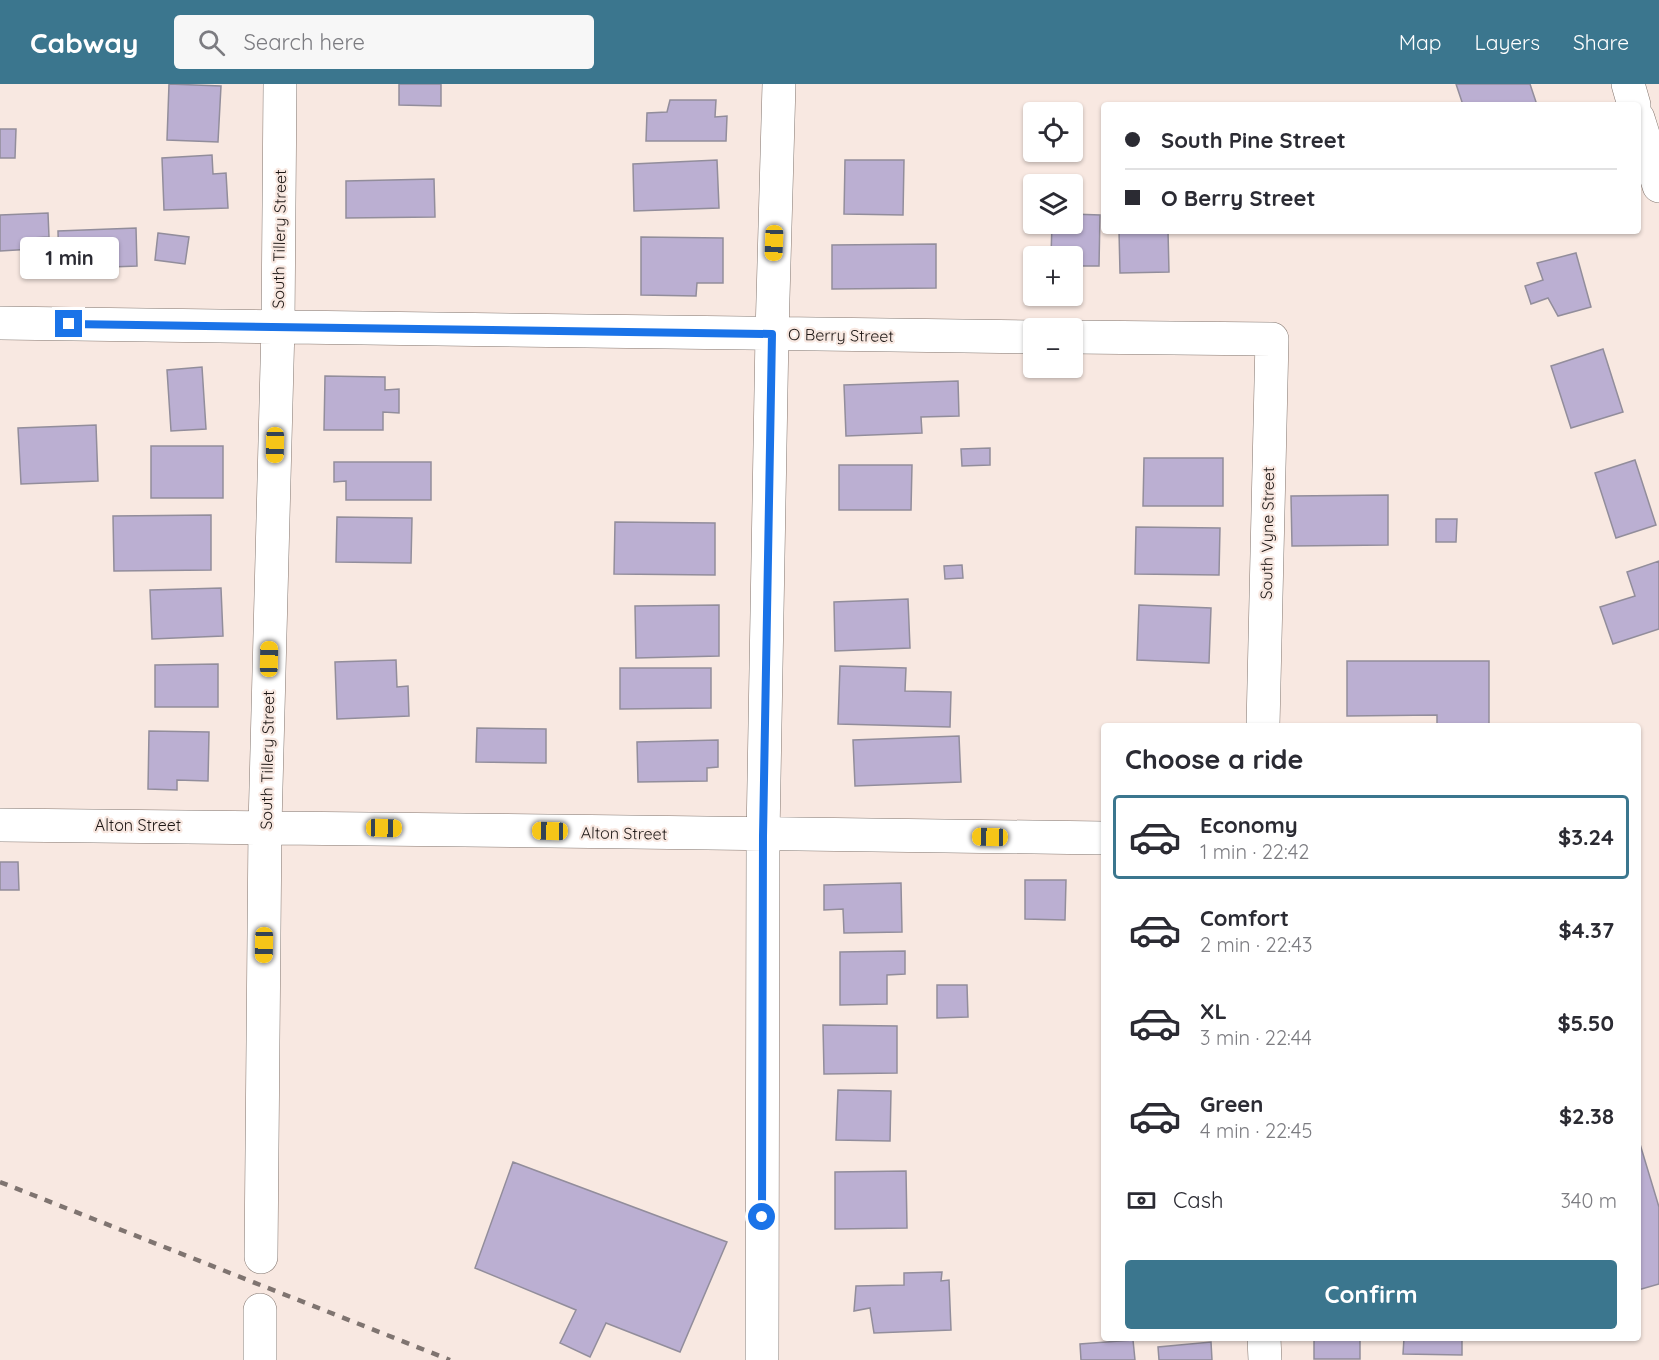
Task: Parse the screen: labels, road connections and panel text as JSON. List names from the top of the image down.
{
  "streets": {
    "street": [
      "South Tillery Street",
      "O Berry Street",
      "South Vyne Street",
      "Alton Street"
    ]
  },
  "crossings": [
    ["South Tillery Street", "O Berry Street"],
    ["South Tillery Street", "Alton Street"]
  ],
  "page": {
    "header": "Cabway",
    "search": "Search here",
    "nav": ["Map", "Layers", "Share"],
    "map_buttons": ["+", "−"],
    "banner": ["South Pine Street", "O Berry Street"],
    "bubble": "1 min",
    "heading": "Choose a ride",
    "list": [
      {
        "name": "Economy",
        "note": "1 min · 22:42",
        "value": "$3.24"
      },
      {
        "name": "Comfort",
        "note": "2 min · 22:43",
        "value": "$4.37"
      },
      {
        "name": "XL",
        "note": "3 min · 22:44",
        "value": "$5.50"
      },
      {
        "name": "Green",
        "note": "4 min · 22:45",
        "value": "$2.38"
      }
    ],
    "pay": ["Cash", "340 m"],
    "buttons": "Confirm"
  }
}
